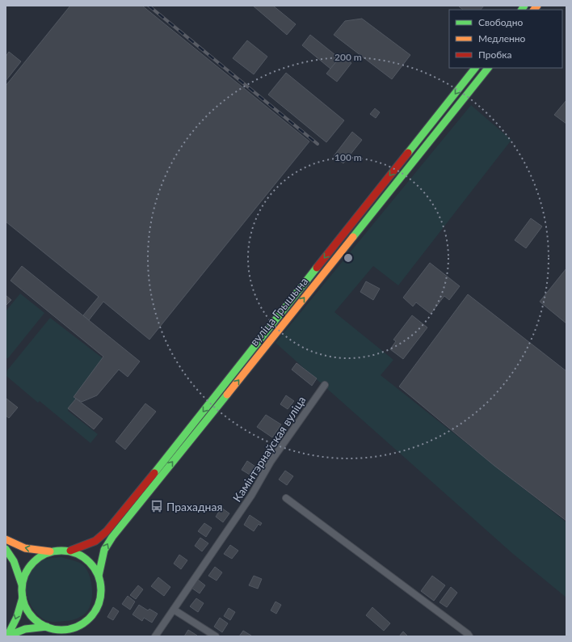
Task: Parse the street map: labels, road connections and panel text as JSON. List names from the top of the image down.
{
  "streets": {
    "main road": ["вуліца Грышына"],
    "street": ["Камінтэрнаўская вуліца"]
  },
  "places": {
    "bus stop": ["Прахадная"]
  },
  "legend": ["Свободно", "Медленно", "Пробка"],
  "rings": ["200 m", "100 m"]
}
